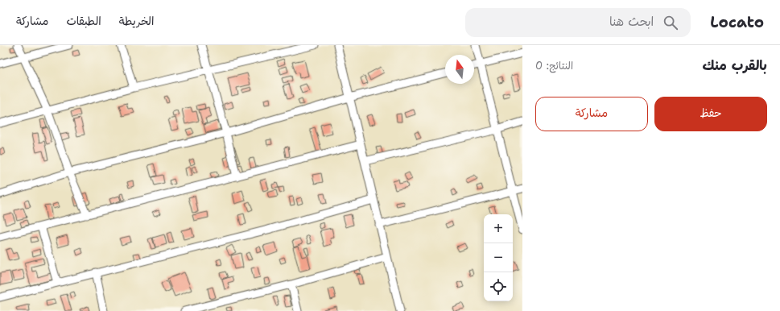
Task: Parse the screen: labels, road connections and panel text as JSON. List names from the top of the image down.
{
  "north": "top",
  "page": {
    "header": "Locato",
    "search": "ابحث هنا",
    "nav": ["الخريطة", "الطبقات", "مشاركة"],
    "heading": ["بالقرب منك", "النتائج: 0"],
    "buttons": ["حفظ", "مشاركة"],
    "map_buttons": ["+", "−"]
  }
}
